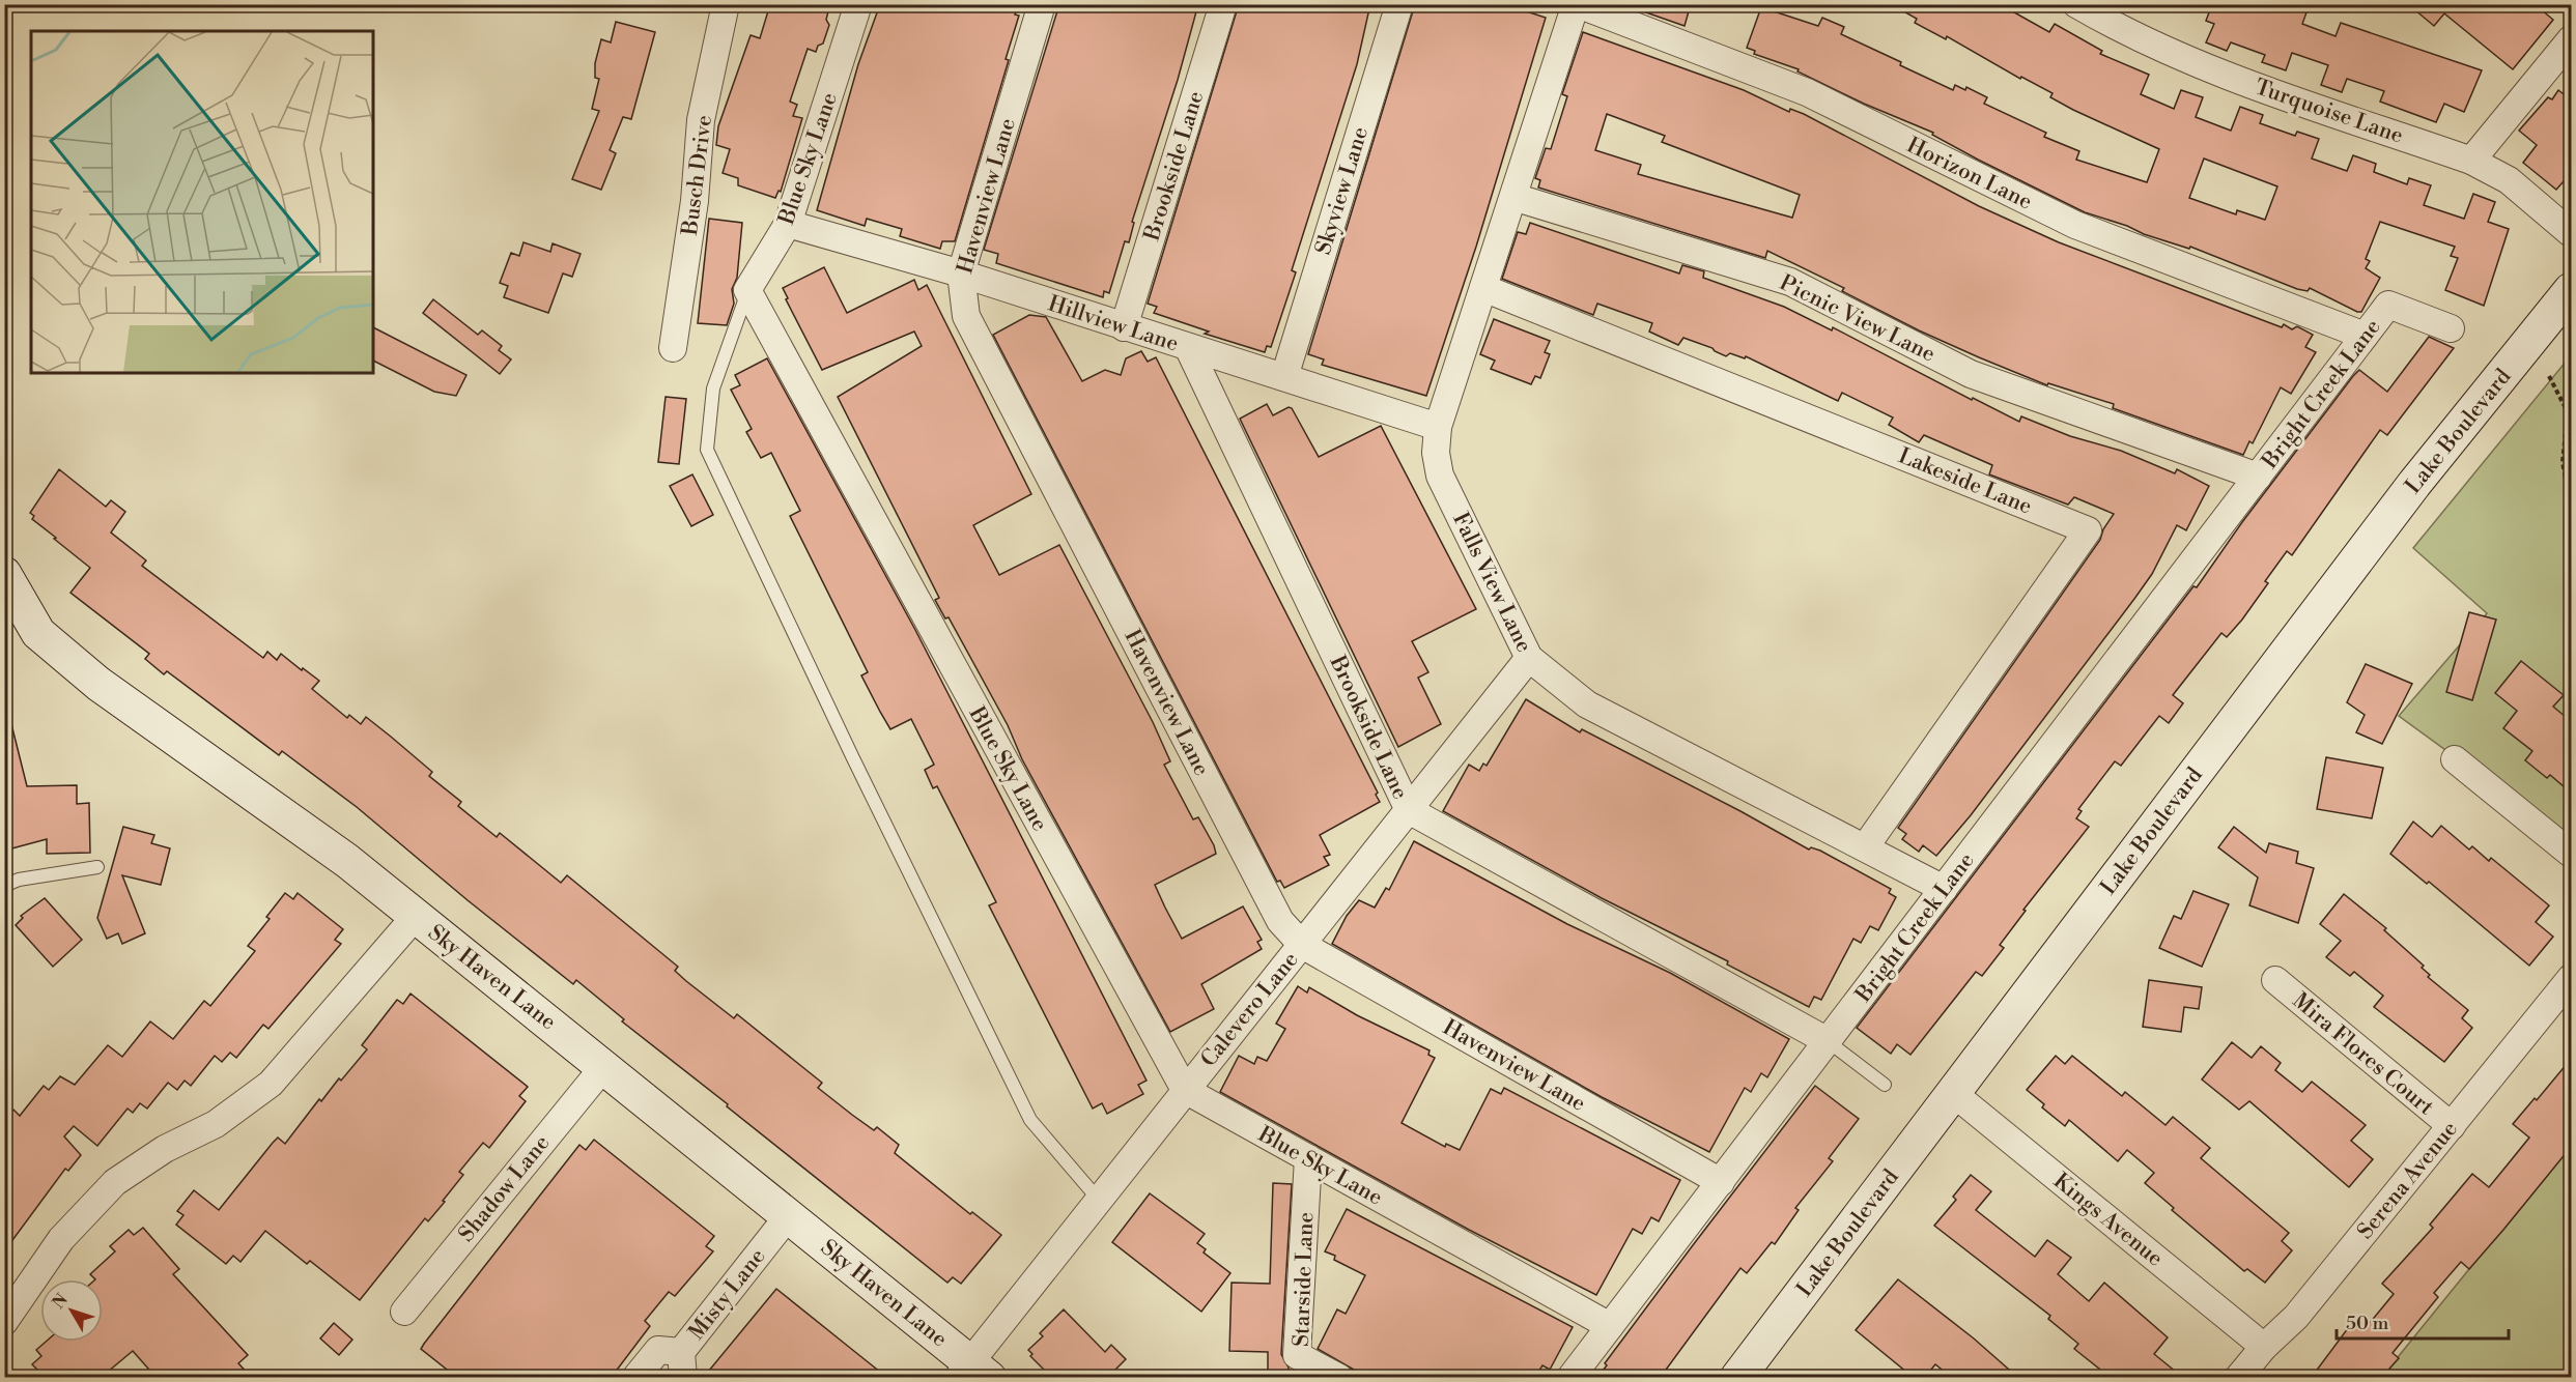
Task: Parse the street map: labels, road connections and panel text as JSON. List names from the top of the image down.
{
  "streets": {
    "main road": ["Lake Boulevard", "Sky Haven Lane"],
    "street": [
      "Turquoise Lane",
      "Blue Sky Lane",
      "Brookside Lane",
      "Horizon Lane",
      "Busch Drive",
      "Skyview Lane",
      "Havenview Lane",
      "Picnic View Lane",
      "Hillview Lane",
      "Bright Creek Lane",
      "Lakeside Lane",
      "Falls View Lane",
      "Calevero Lane",
      "Mira Flores Court",
      "Serena Avenue",
      "Shadow Lane",
      "Kings Avenue",
      "Starside Lane",
      "Misty Lane"
    ]
  },
  "crossings": [
    ["Blue Sky Lane", "Hillview Lane"],
    ["Blue Sky Lane", "Bright Creek Lane"],
    ["Blue Sky Lane", "Calevero Lane"],
    ["Blue Sky Lane", "Starside Lane"],
    ["Brookside Lane", "Hillview Lane"],
    ["Brookside Lane", "Bright Creek Lane"],
    ["Brookside Lane", "Calevero Lane"],
    ["Horizon Lane", "Bright Creek Lane"],
    ["Horizon Lane", "Falls View Lane"],
    ["Skyview Lane", "Hillview Lane"],
    ["Havenview Lane", "Hillview Lane"],
    ["Havenview Lane", "Bright Creek Lane"],
    ["Havenview Lane", "Calevero Lane"],
    ["Picnic View Lane", "Bright Creek Lane"],
    ["Picnic View Lane", "Falls View Lane"],
    ["Hillview Lane", "Falls View Lane"],
    ["Bright Creek Lane", "Falls View Lane"],
    ["Lake Boulevard", "Kings Avenue"],
    ["Lakeside Lane", "Falls View Lane"],
    ["Falls View Lane", "Calevero Lane"],
    ["Sky Haven Lane", "Calevero Lane"],
    ["Sky Haven Lane", "Shadow Lane"],
    ["Sky Haven Lane", "Misty Lane"],
    ["Mira Flores Court", "Serena Avenue"],
    ["Serena Avenue", "Kings Avenue"]
  ],
  "scale_bar": "50 m",
  "north": "top left"
}
